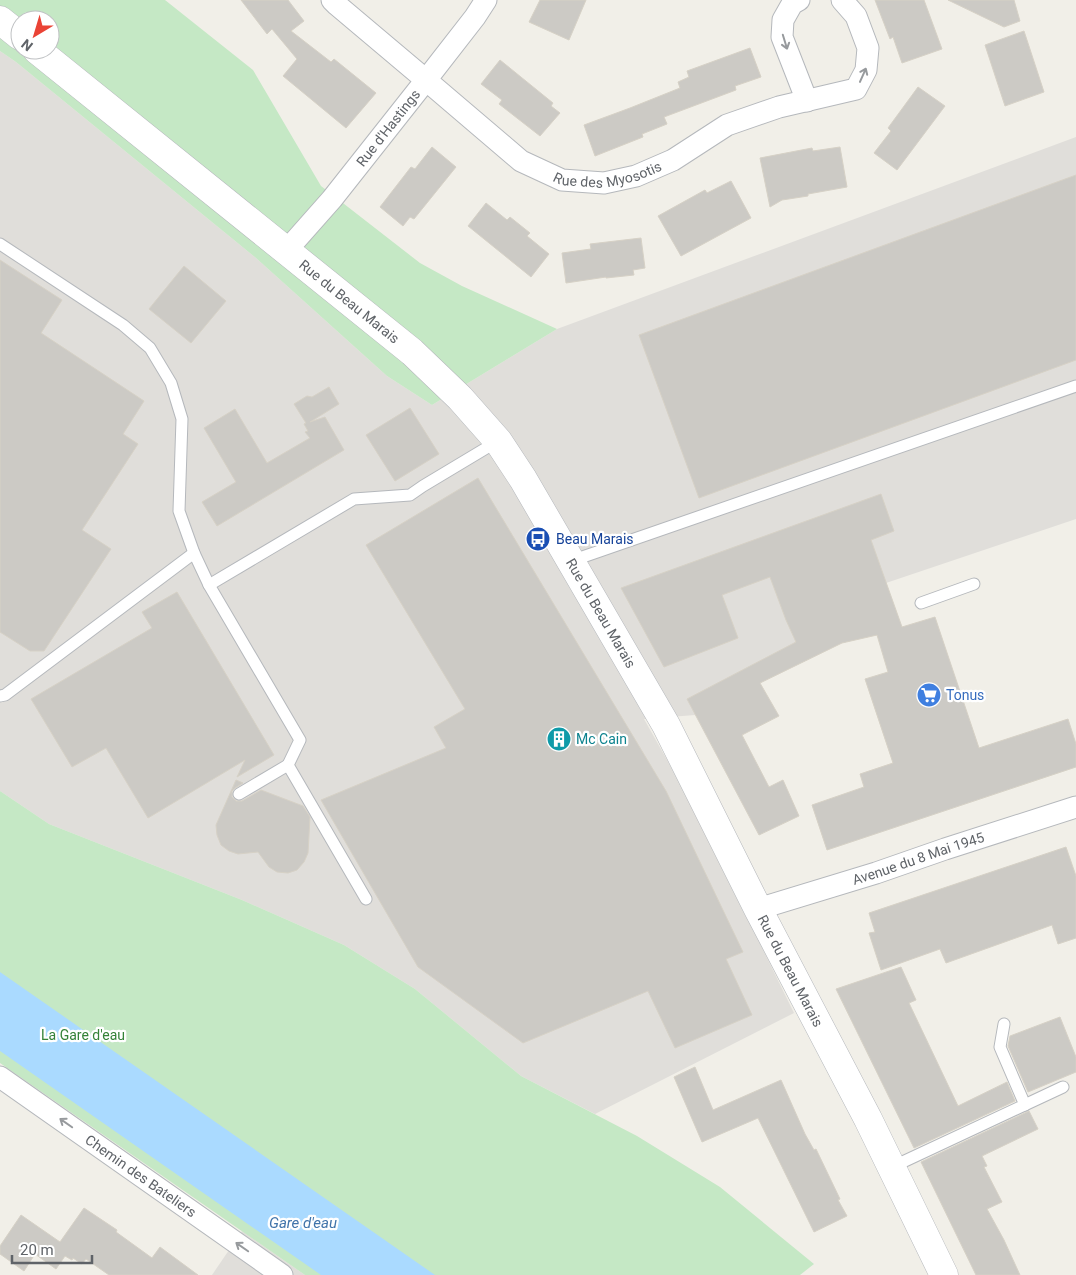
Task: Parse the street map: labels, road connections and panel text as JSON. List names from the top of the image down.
{
  "streets": {
    "street": [
      "Rue d'Hastings",
      "Rue des Myosotis",
      "Rue du Beau Marais",
      "Avenue du 8 Mai 1945",
      "Chemin des Bateliers"
    ]
  },
  "crossings": [
    ["Rue d'Hastings", "Rue des Myosotis"],
    ["Rue d'Hastings", "Rue du Beau Marais"],
    ["Rue du Beau Marais", "Avenue du 8 Mai 1945"]
  ],
  "one_way": ["Chemin des Bateliers"],
  "water": ["Gare d'eau"],
  "parks": ["La Gare d'eau"],
  "places": {
    "bus stop": ["Beau Marais"],
    "supermarket": ["Tonus"],
    "building": ["Mc Cain"]
  },
  "scale_bar": "20 m",
  "north": "bottom left"
}
